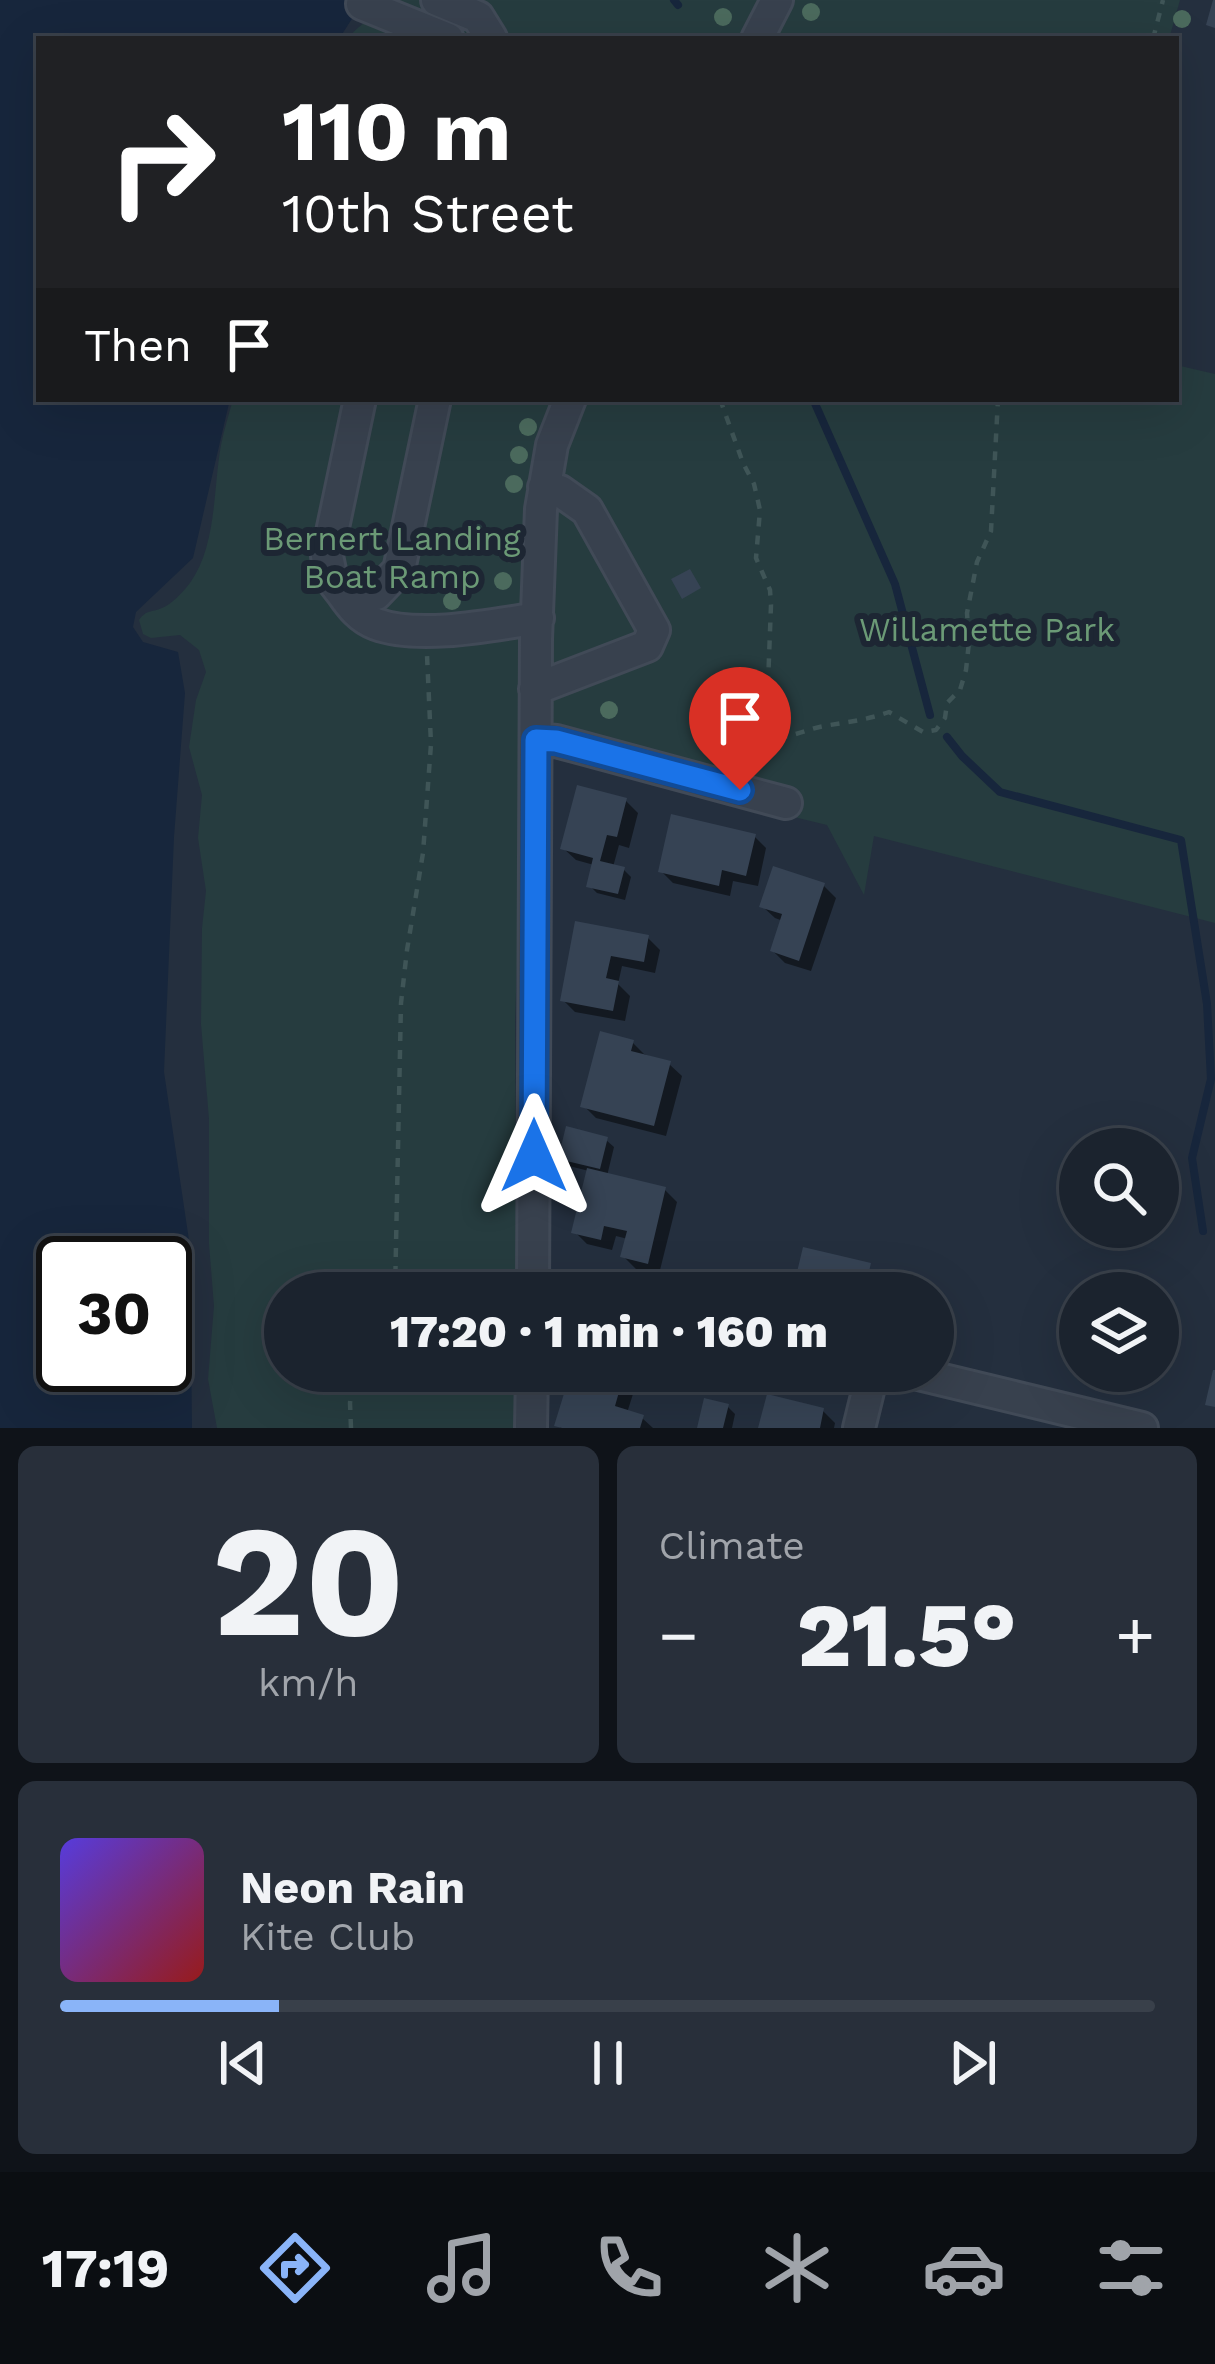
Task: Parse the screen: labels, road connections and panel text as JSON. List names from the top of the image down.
{
  "parks": ["Bernert Landing Boat Ramp", "Willamette Park"],
  "page": {
    "turn": ["110 m", "10th Street"],
    "then": "Then",
    "limit": "30",
    "trip": "17:20 · 1 min · 160 m",
    "tile": [
      ["20", "km/h"],
      "Climate"
    ],
    "heat": ["−", "21.5°", "+"],
    "song": ["Neon Rain", "Kite Club"],
    "tabs": "17:19"
  }
}
